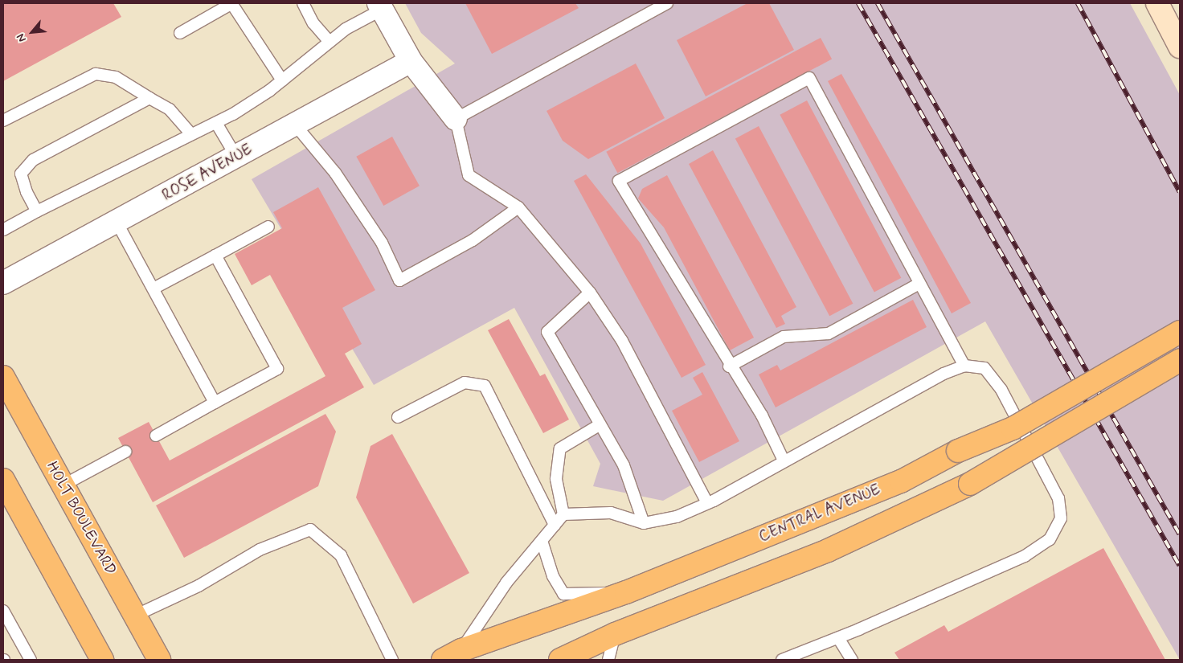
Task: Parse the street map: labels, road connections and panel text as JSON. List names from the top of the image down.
{
  "streets": {
    "main road": ["CENTRAL AVENUE", "HOLT BOULEVARD"],
    "street": ["ROSE AVENUE"]
  },
  "north": "bottom left"
}
